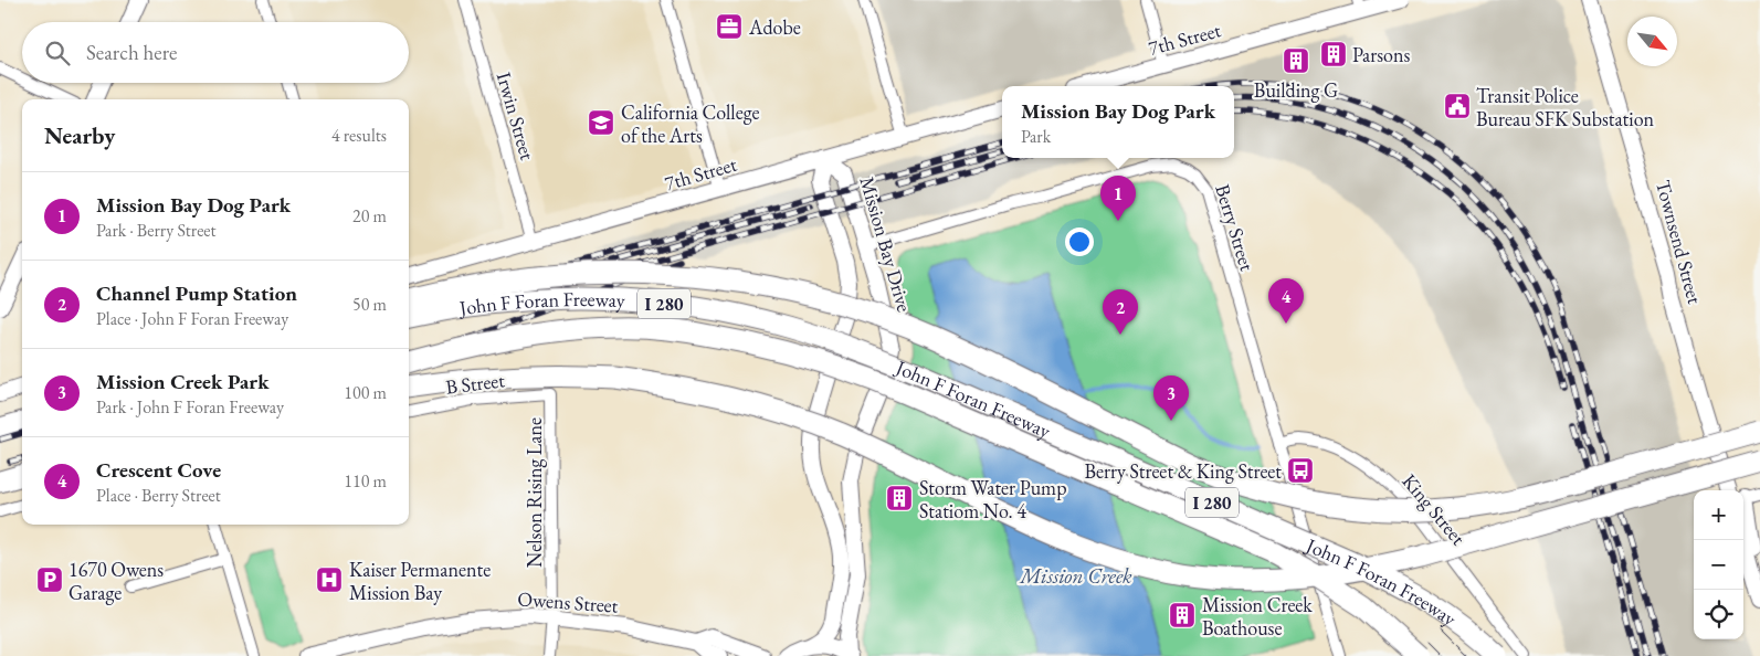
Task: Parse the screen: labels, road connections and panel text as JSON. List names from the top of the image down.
{
  "streets": {
    "highway": ["I 280", "John F Foran Freeway"],
    "street": [
      "7th Street",
      "Irwin Street",
      "Berry Street",
      "Townsend Street",
      "Mission Bay Drive",
      "B Street",
      "Nelson Rising Lane",
      "King Street",
      "Owens Street"
    ]
  },
  "crossings": [
    ["7th Street", "Irwin Street"],
    ["7th Street", "Mission Bay Drive"],
    ["Berry Street", "Mission Bay Drive"],
    ["Berry Street", "King Street"],
    ["B Street", "Nelson Rising Lane"],
    ["Nelson Rising Lane", "Owens Street"]
  ],
  "water": ["Mission Creek"],
  "places": {
    "office": ["Adobe"],
    "building": [
      "Parsons",
      "Building G",
      "Storm Water Pump Statiom No. 4",
      "Mission Creek Boathouse"
    ],
    "public building": ["Transit Police Bureau SFK Substation"],
    "school or university": ["California College of the Arts"],
    "bus stop": ["Berry Street & King Street"],
    "parking": ["1670 Owens Garage"],
    "hospital": ["Kaiser Permanente Mission Bay"]
  },
  "north": "bottom right",
  "page": {
    "search": "Search here",
    "popup": ["Mission Bay Dog Park", "Park"],
    "heading": ["Nearby", "4 results"],
    "list": [
      {
        "mark": "1",
        "name": "Mission Bay Dog Park",
        "note": "Park · Berry Street",
        "value": "20 m"
      },
      {
        "mark": "2",
        "name": "Channel Pump Station",
        "note": "Place · John F Foran Freeway",
        "value": "50 m"
      },
      {
        "mark": "3",
        "name": "Mission Creek Park",
        "note": "Park · John F Foran Freeway",
        "value": "100 m"
      },
      {
        "mark": "4",
        "name": "Crescent Cove",
        "note": "Place · Berry Street",
        "value": "110 m"
      }
    ],
    "pins": [
      "1",
      "4",
      "2",
      "3"
    ],
    "map_buttons": ["+", "−"]
  }
}
